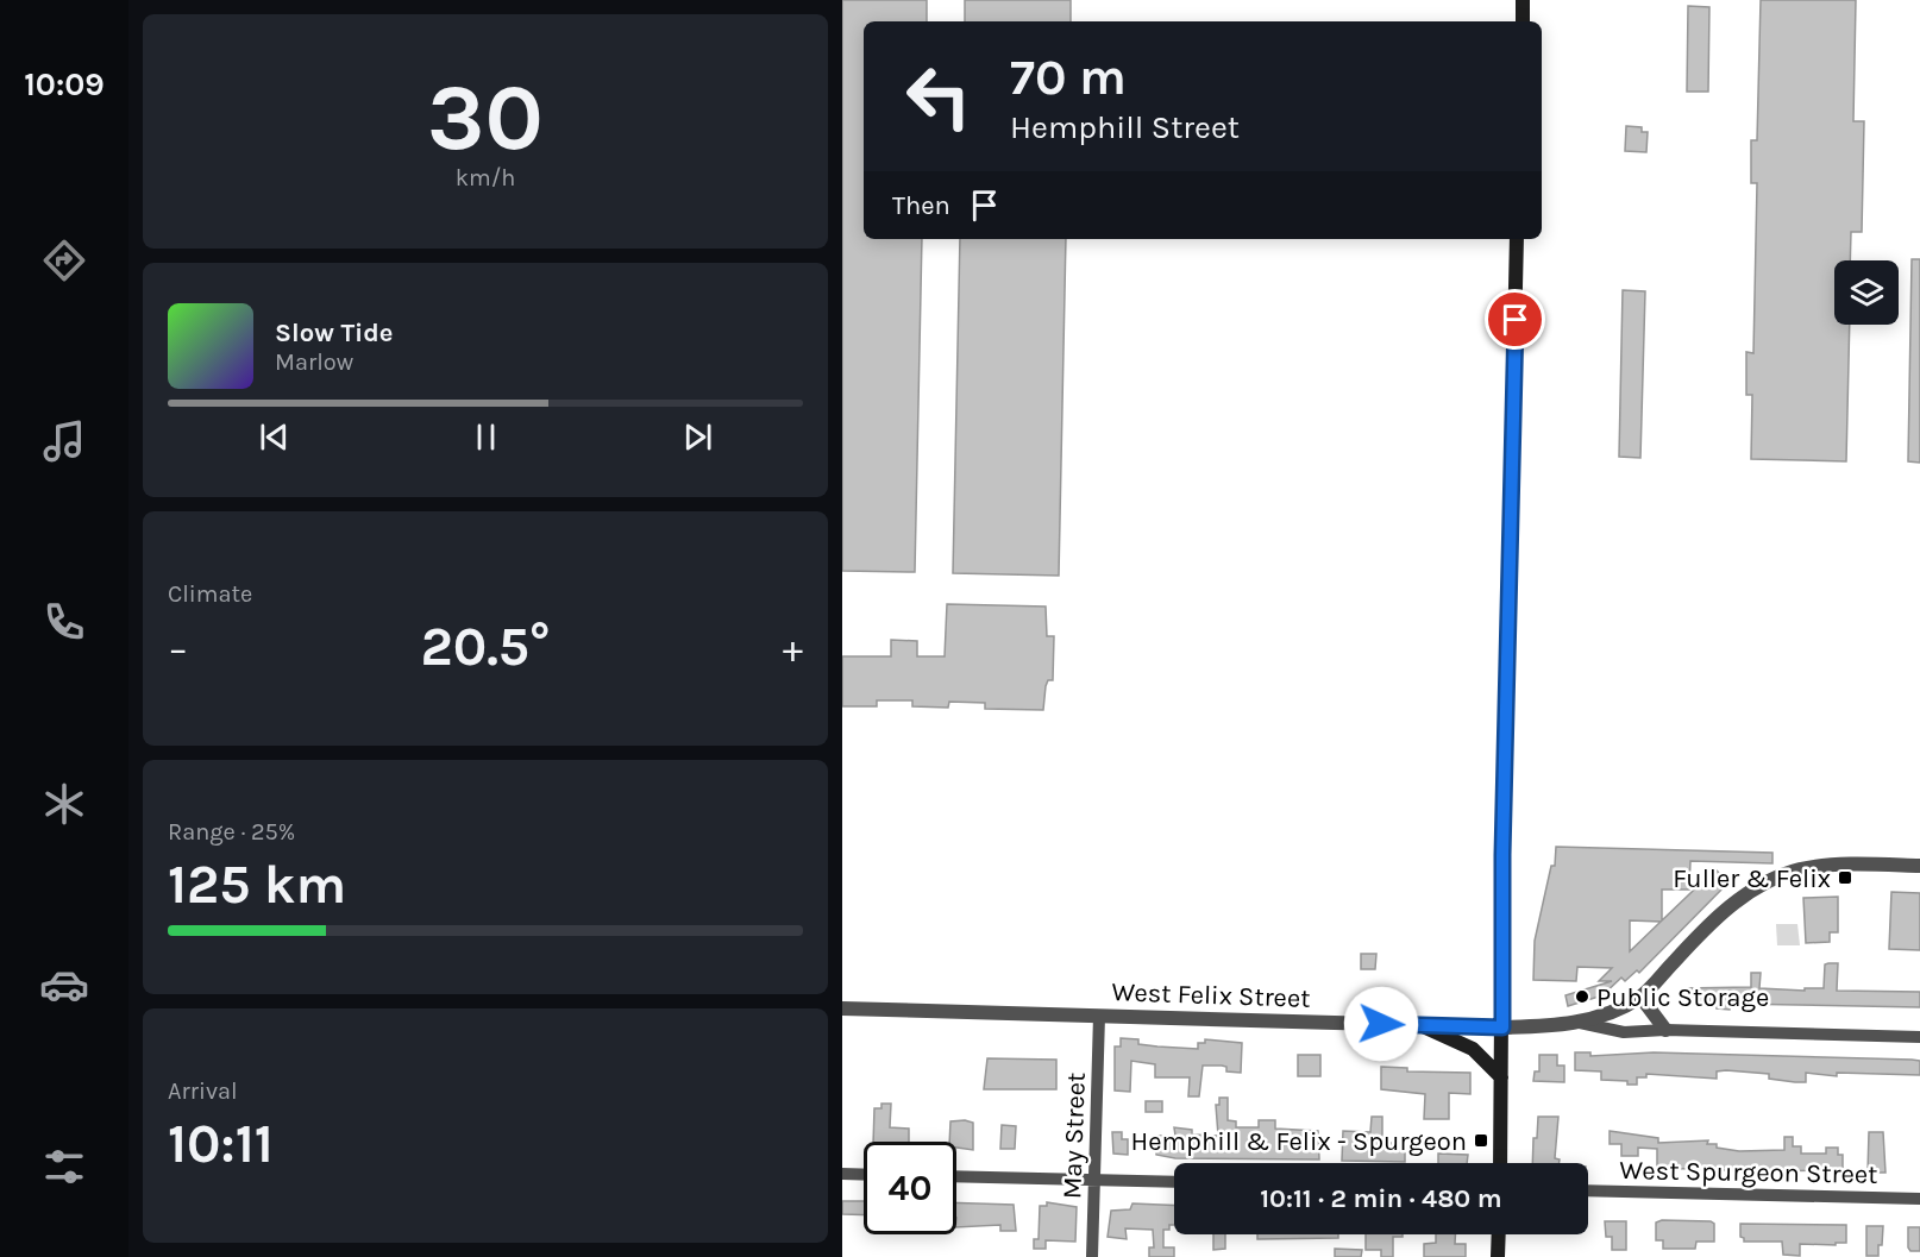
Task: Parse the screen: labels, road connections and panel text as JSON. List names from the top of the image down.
{
  "streets": {
    "street": ["West Felix Street", "May Street", "West Spurgeon Street"]
  },
  "crossings": [
    ["West Felix Street", "May Street"]
  ],
  "places": {
    "transit": ["Fuller & Felix", "Hemphill & Felix - Spurgeon"],
    "other": ["Public Storage"]
  },
  "page": {
    "tabs": "10:09",
    "tile": [
      ["30", "km/h"],
      "Climate",
      ["Range · 25%", "125 km"],
      ["Arrival", "10:11"]
    ],
    "turn": ["70 m", "Hemphill Street"],
    "then": "Then",
    "song": ["Slow Tide", "Marlow"],
    "heat": ["−", "20.5°", "+"],
    "limit": "40",
    "trip": "10:11 · 2 min · 480 m"
  }
}
